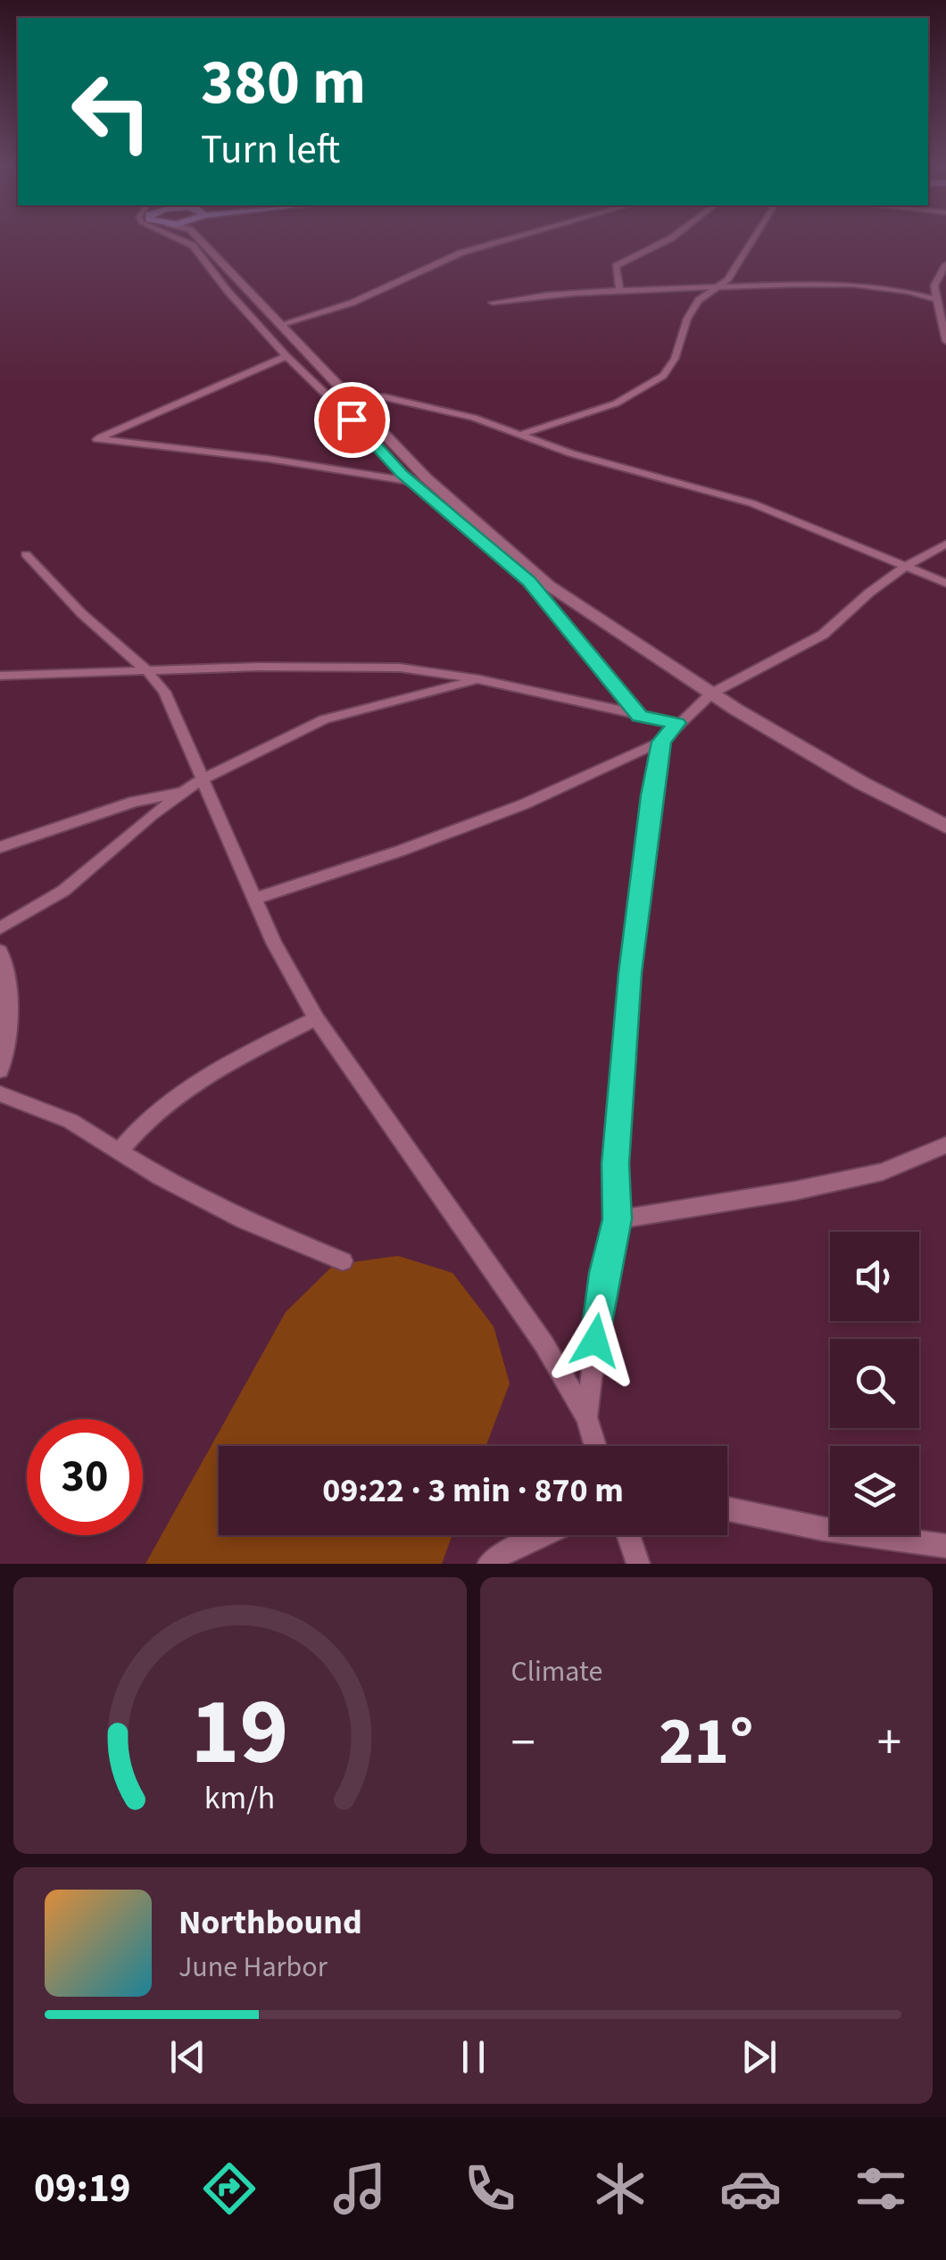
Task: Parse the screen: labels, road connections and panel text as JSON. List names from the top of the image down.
{
  "page": {
    "turn": ["380 m", "Turn left"],
    "limit": "30",
    "trip": "09:22 · 3 min · 870 m",
    "tile": "Climate",
    "heat": ["−", "21°", "+"],
    "song": ["Northbound", "June Harbor"],
    "tabs": "09:19",
    "gauge": ["19", "km/h"]
  }
}
